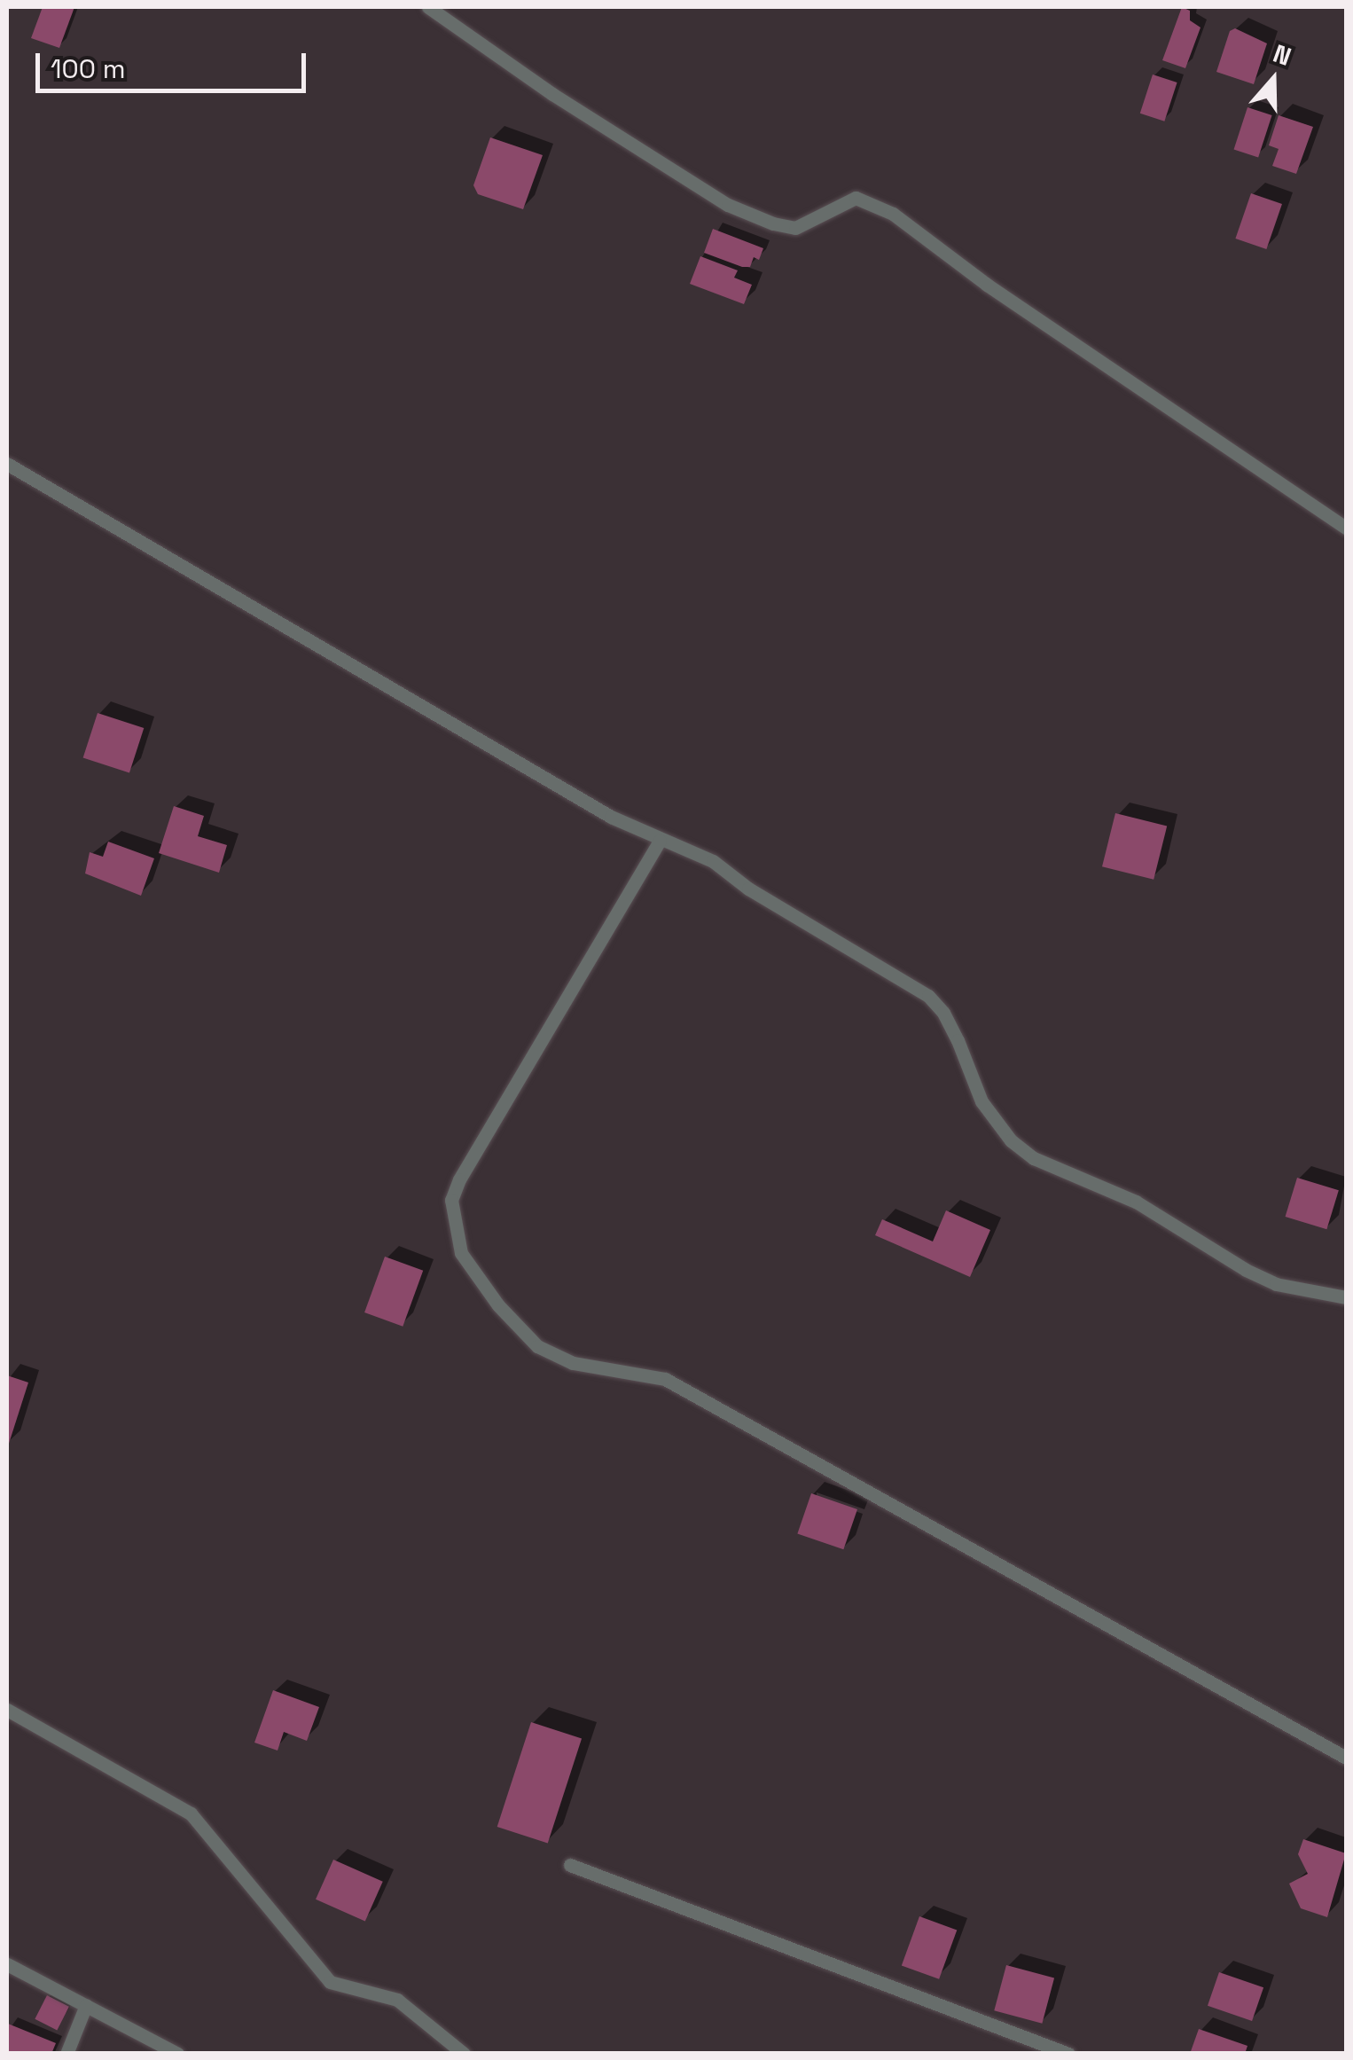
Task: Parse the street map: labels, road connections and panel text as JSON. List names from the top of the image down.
{
  "scale_bar": "100 m",
  "north": "top"
}
